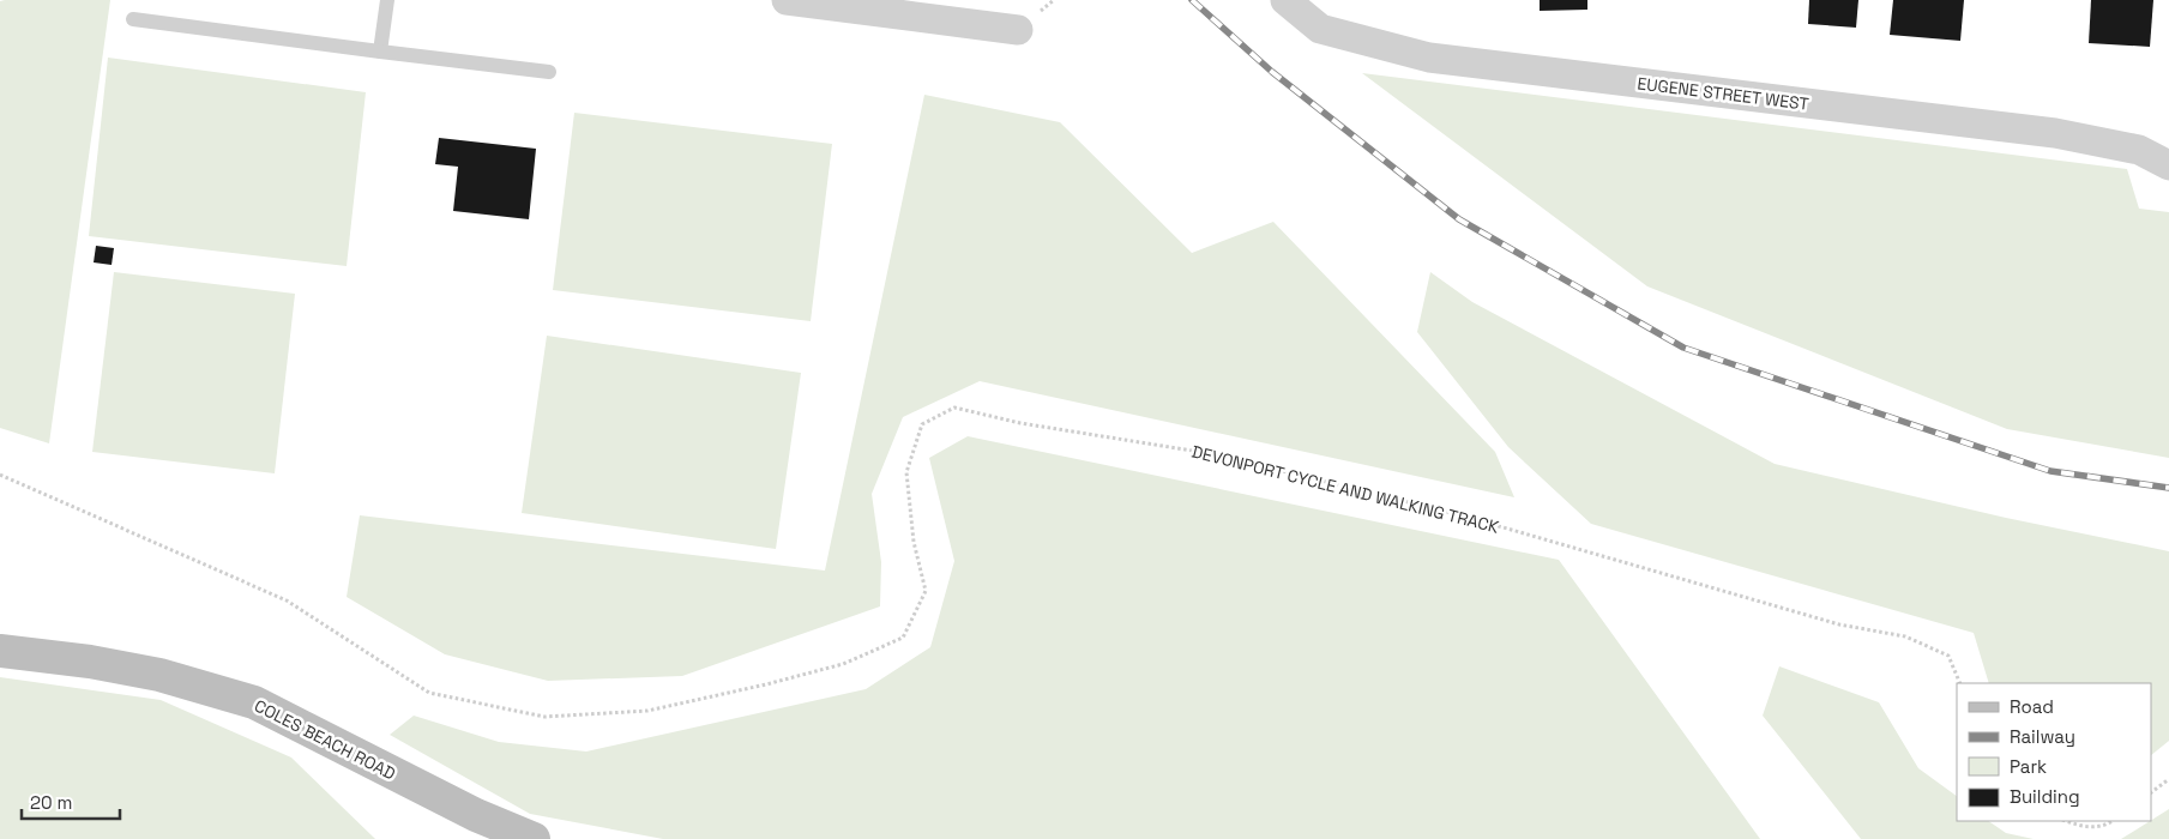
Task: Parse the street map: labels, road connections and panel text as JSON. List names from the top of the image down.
{
  "streets": {
    "street": ["EUGENE STREET WEST", "COLES BEACH ROAD"],
    "path": ["DEVONPORT CYCLE AND WALKING TRACK"]
  },
  "legend": [
    "Road",
    "Railway",
    "Park",
    "Building"
  ],
  "scale_bar": "20 m"
}
